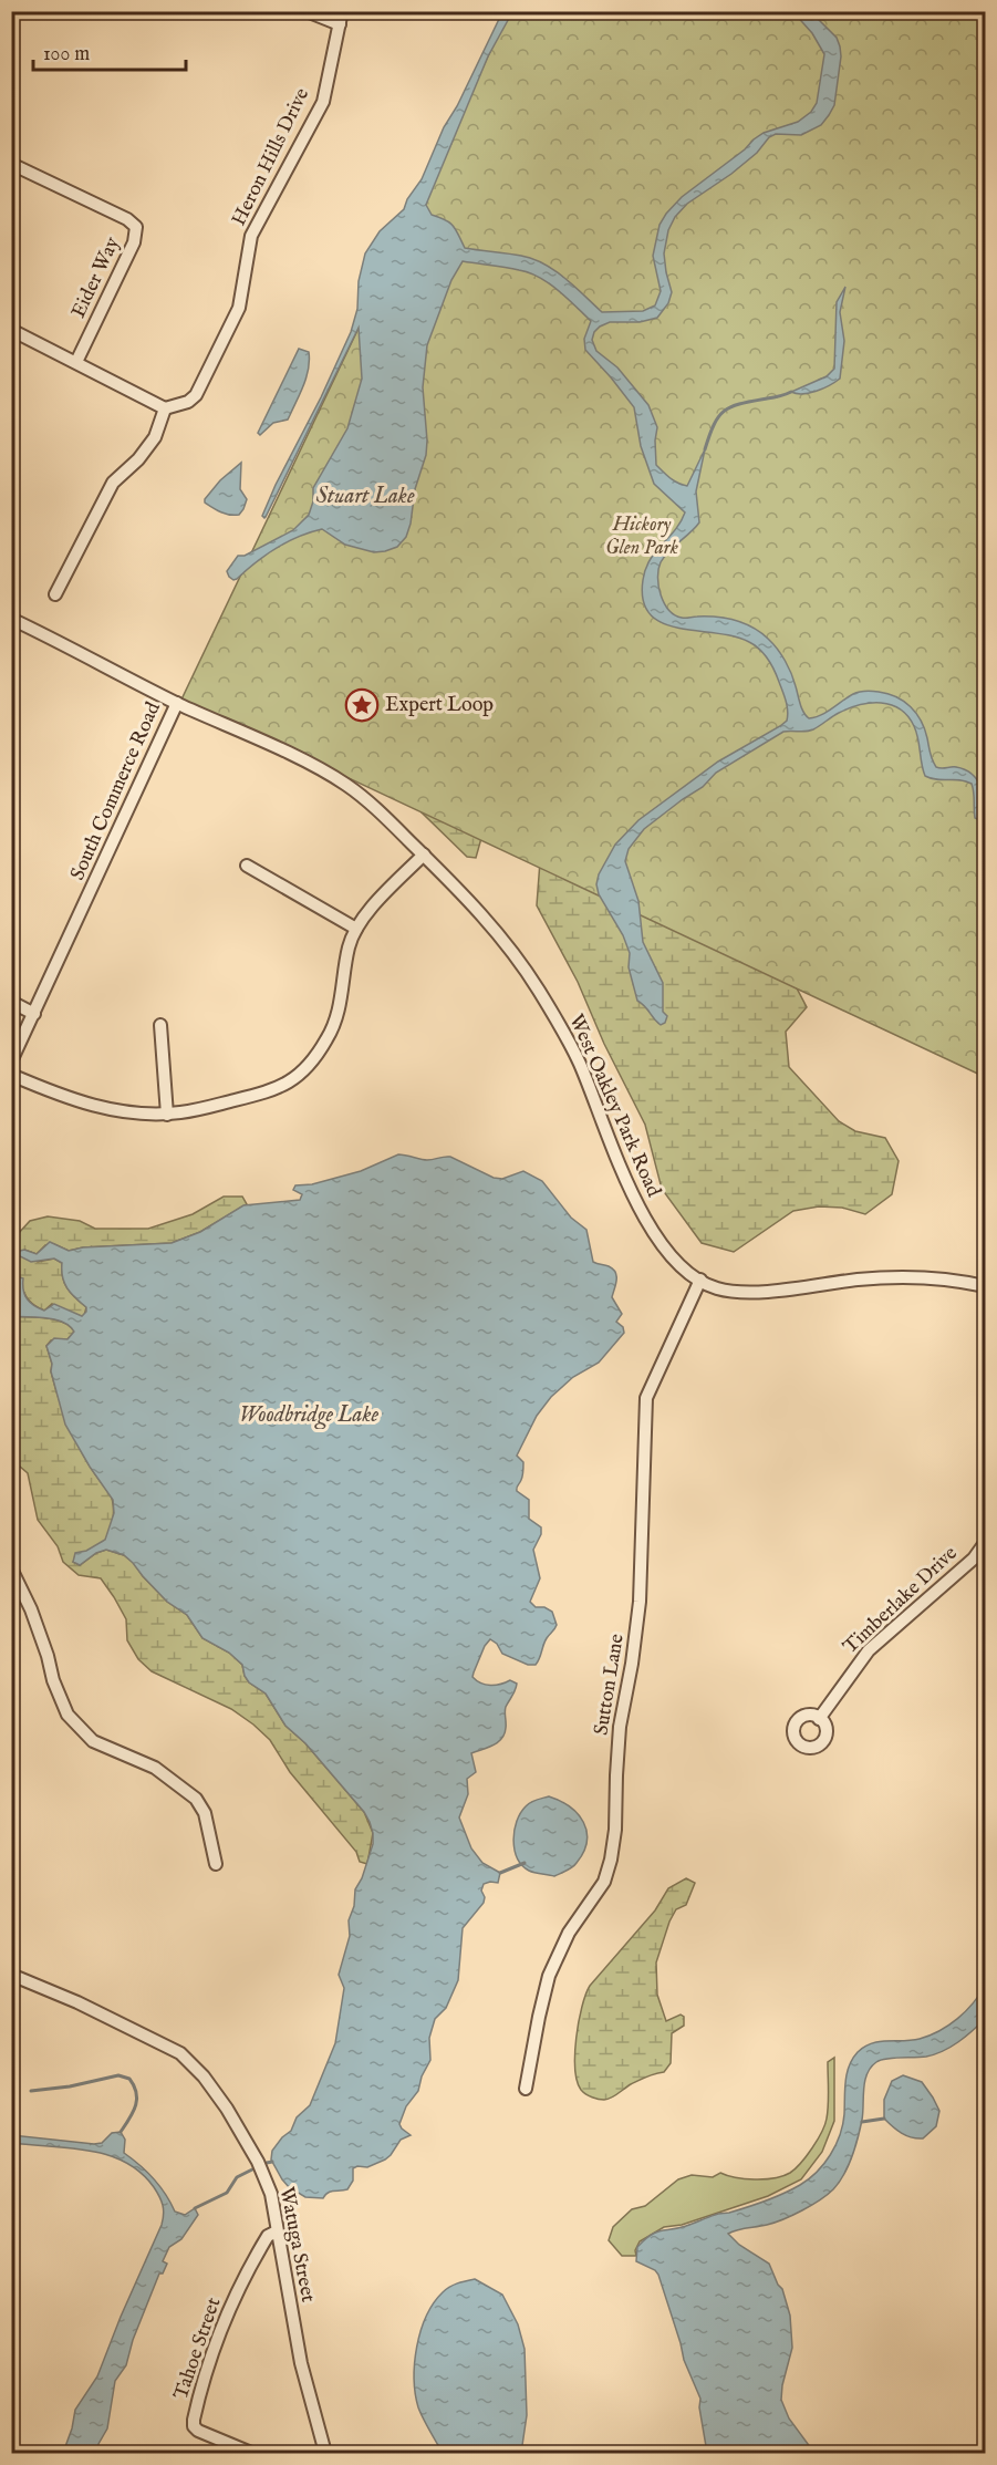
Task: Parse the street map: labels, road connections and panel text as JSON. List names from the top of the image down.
{
  "streets": {
    "street": [
      "Heron Hills Drive",
      "Eider Way",
      "South Commerce Road",
      "West Oakley Park Road",
      "Timberlake Drive",
      "Sutton Lane",
      "Watuga Street",
      "Tahoe Street"
    ]
  },
  "crossings": [
    ["South Commerce Road", "West Oakley Park Road"],
    ["West Oakley Park Road", "Sutton Lane"],
    ["Watuga Street", "Tahoe Street"]
  ],
  "water": ["Stuart Lake", "Woodbridge Lake"],
  "parks": ["Hickory Glen Park"],
  "places": {
    "place": ["Expert Loop"]
  },
  "scale_bar": "100 m"
}
